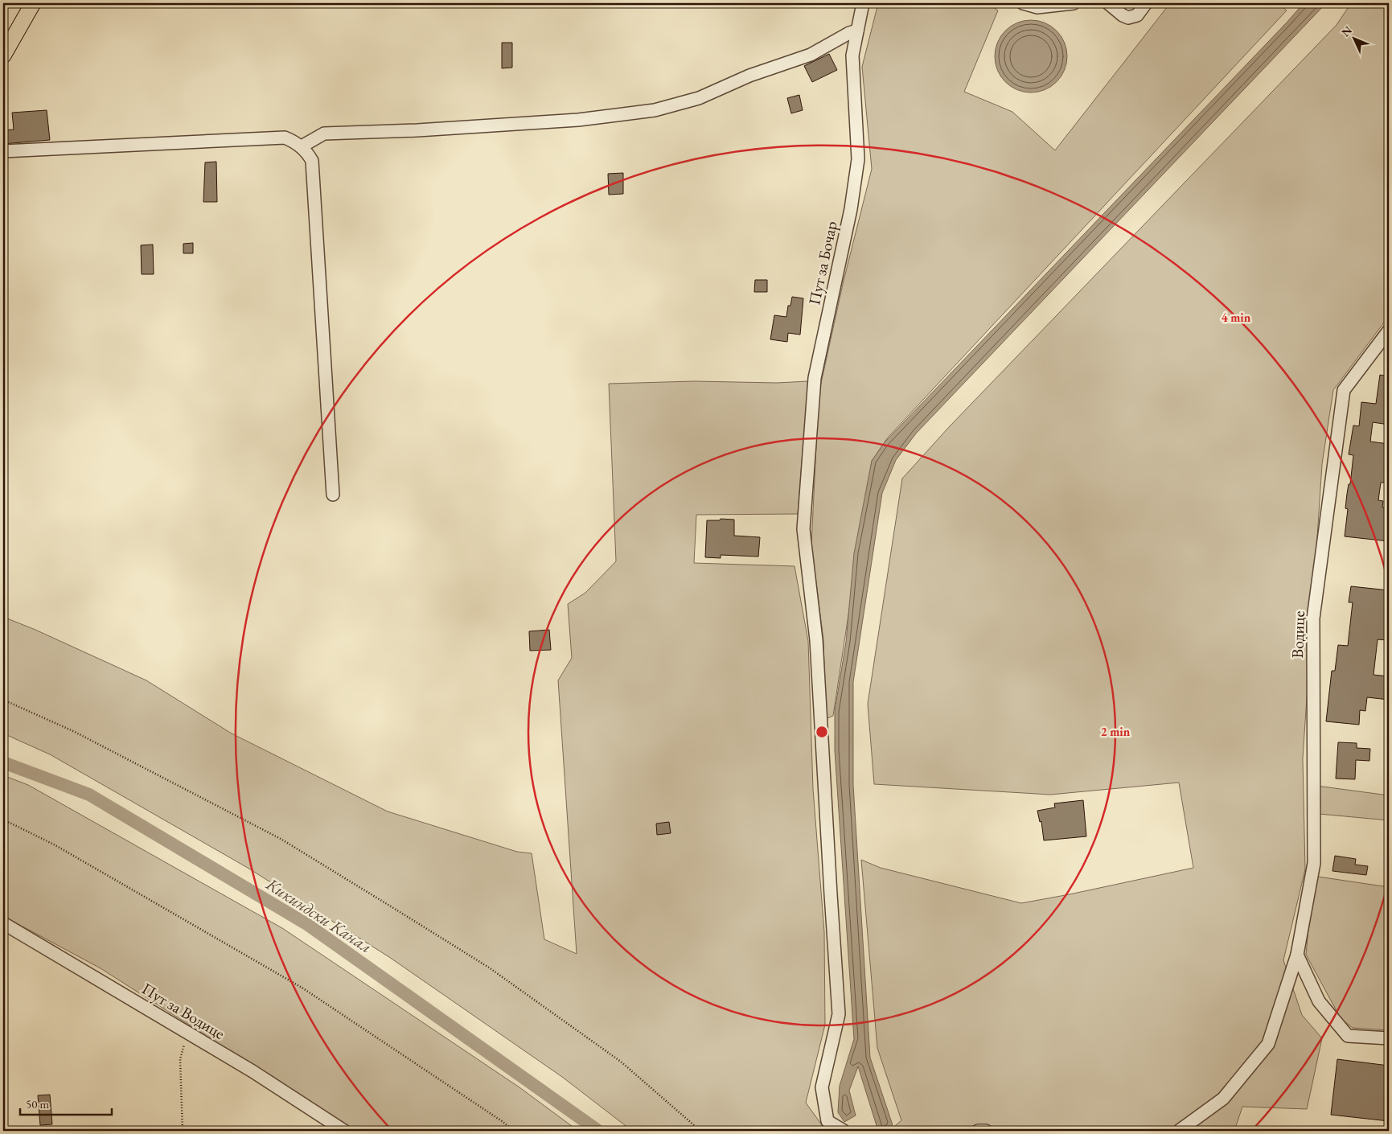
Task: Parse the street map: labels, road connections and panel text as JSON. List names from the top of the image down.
{
  "streets": {
    "street": ["Пут за Бочар", "Водице", "Пут за Водице"]
  },
  "water": ["Кикиндски Канал"],
  "scale_bar": "50 m",
  "north": "top left",
  "rings": ["4 min", "2 min"]
}
